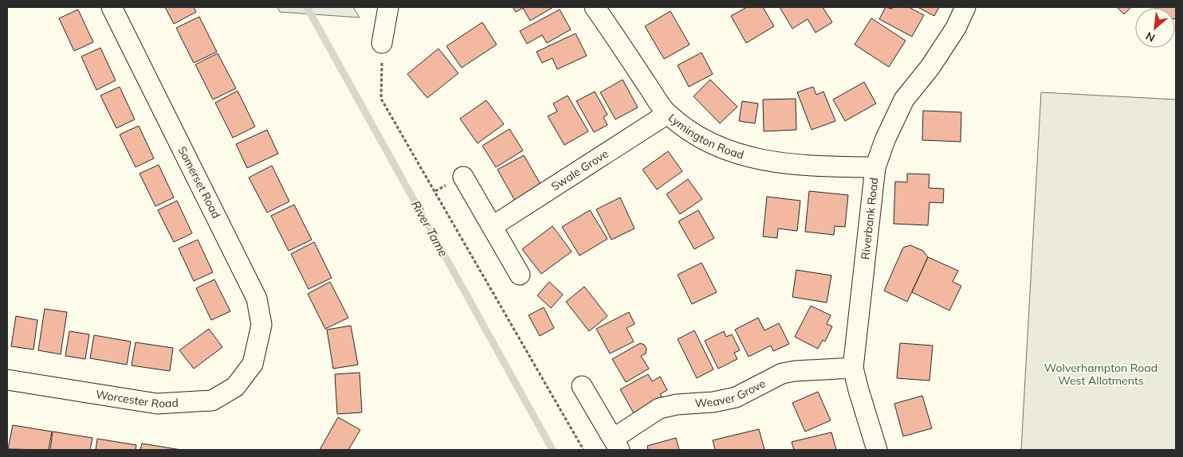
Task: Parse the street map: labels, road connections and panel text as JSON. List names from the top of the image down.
{
  "streets": {
    "street": [
      "Lymington Road",
      "Swale Grove",
      "Somerset Road",
      "Riverbank Road",
      "Weaver Grove",
      "Worcester Road"
    ]
  },
  "crossings": [
    ["Lymington Road", "Swale Grove"],
    ["Lymington Road", "Riverbank Road"],
    ["Somerset Road", "Worcester Road"],
    ["Riverbank Road", "Weaver Grove"]
  ],
  "water": ["River Tame"],
  "parks": ["Wolverhampton Road West Allotments"],
  "north": "bottom left"
}
